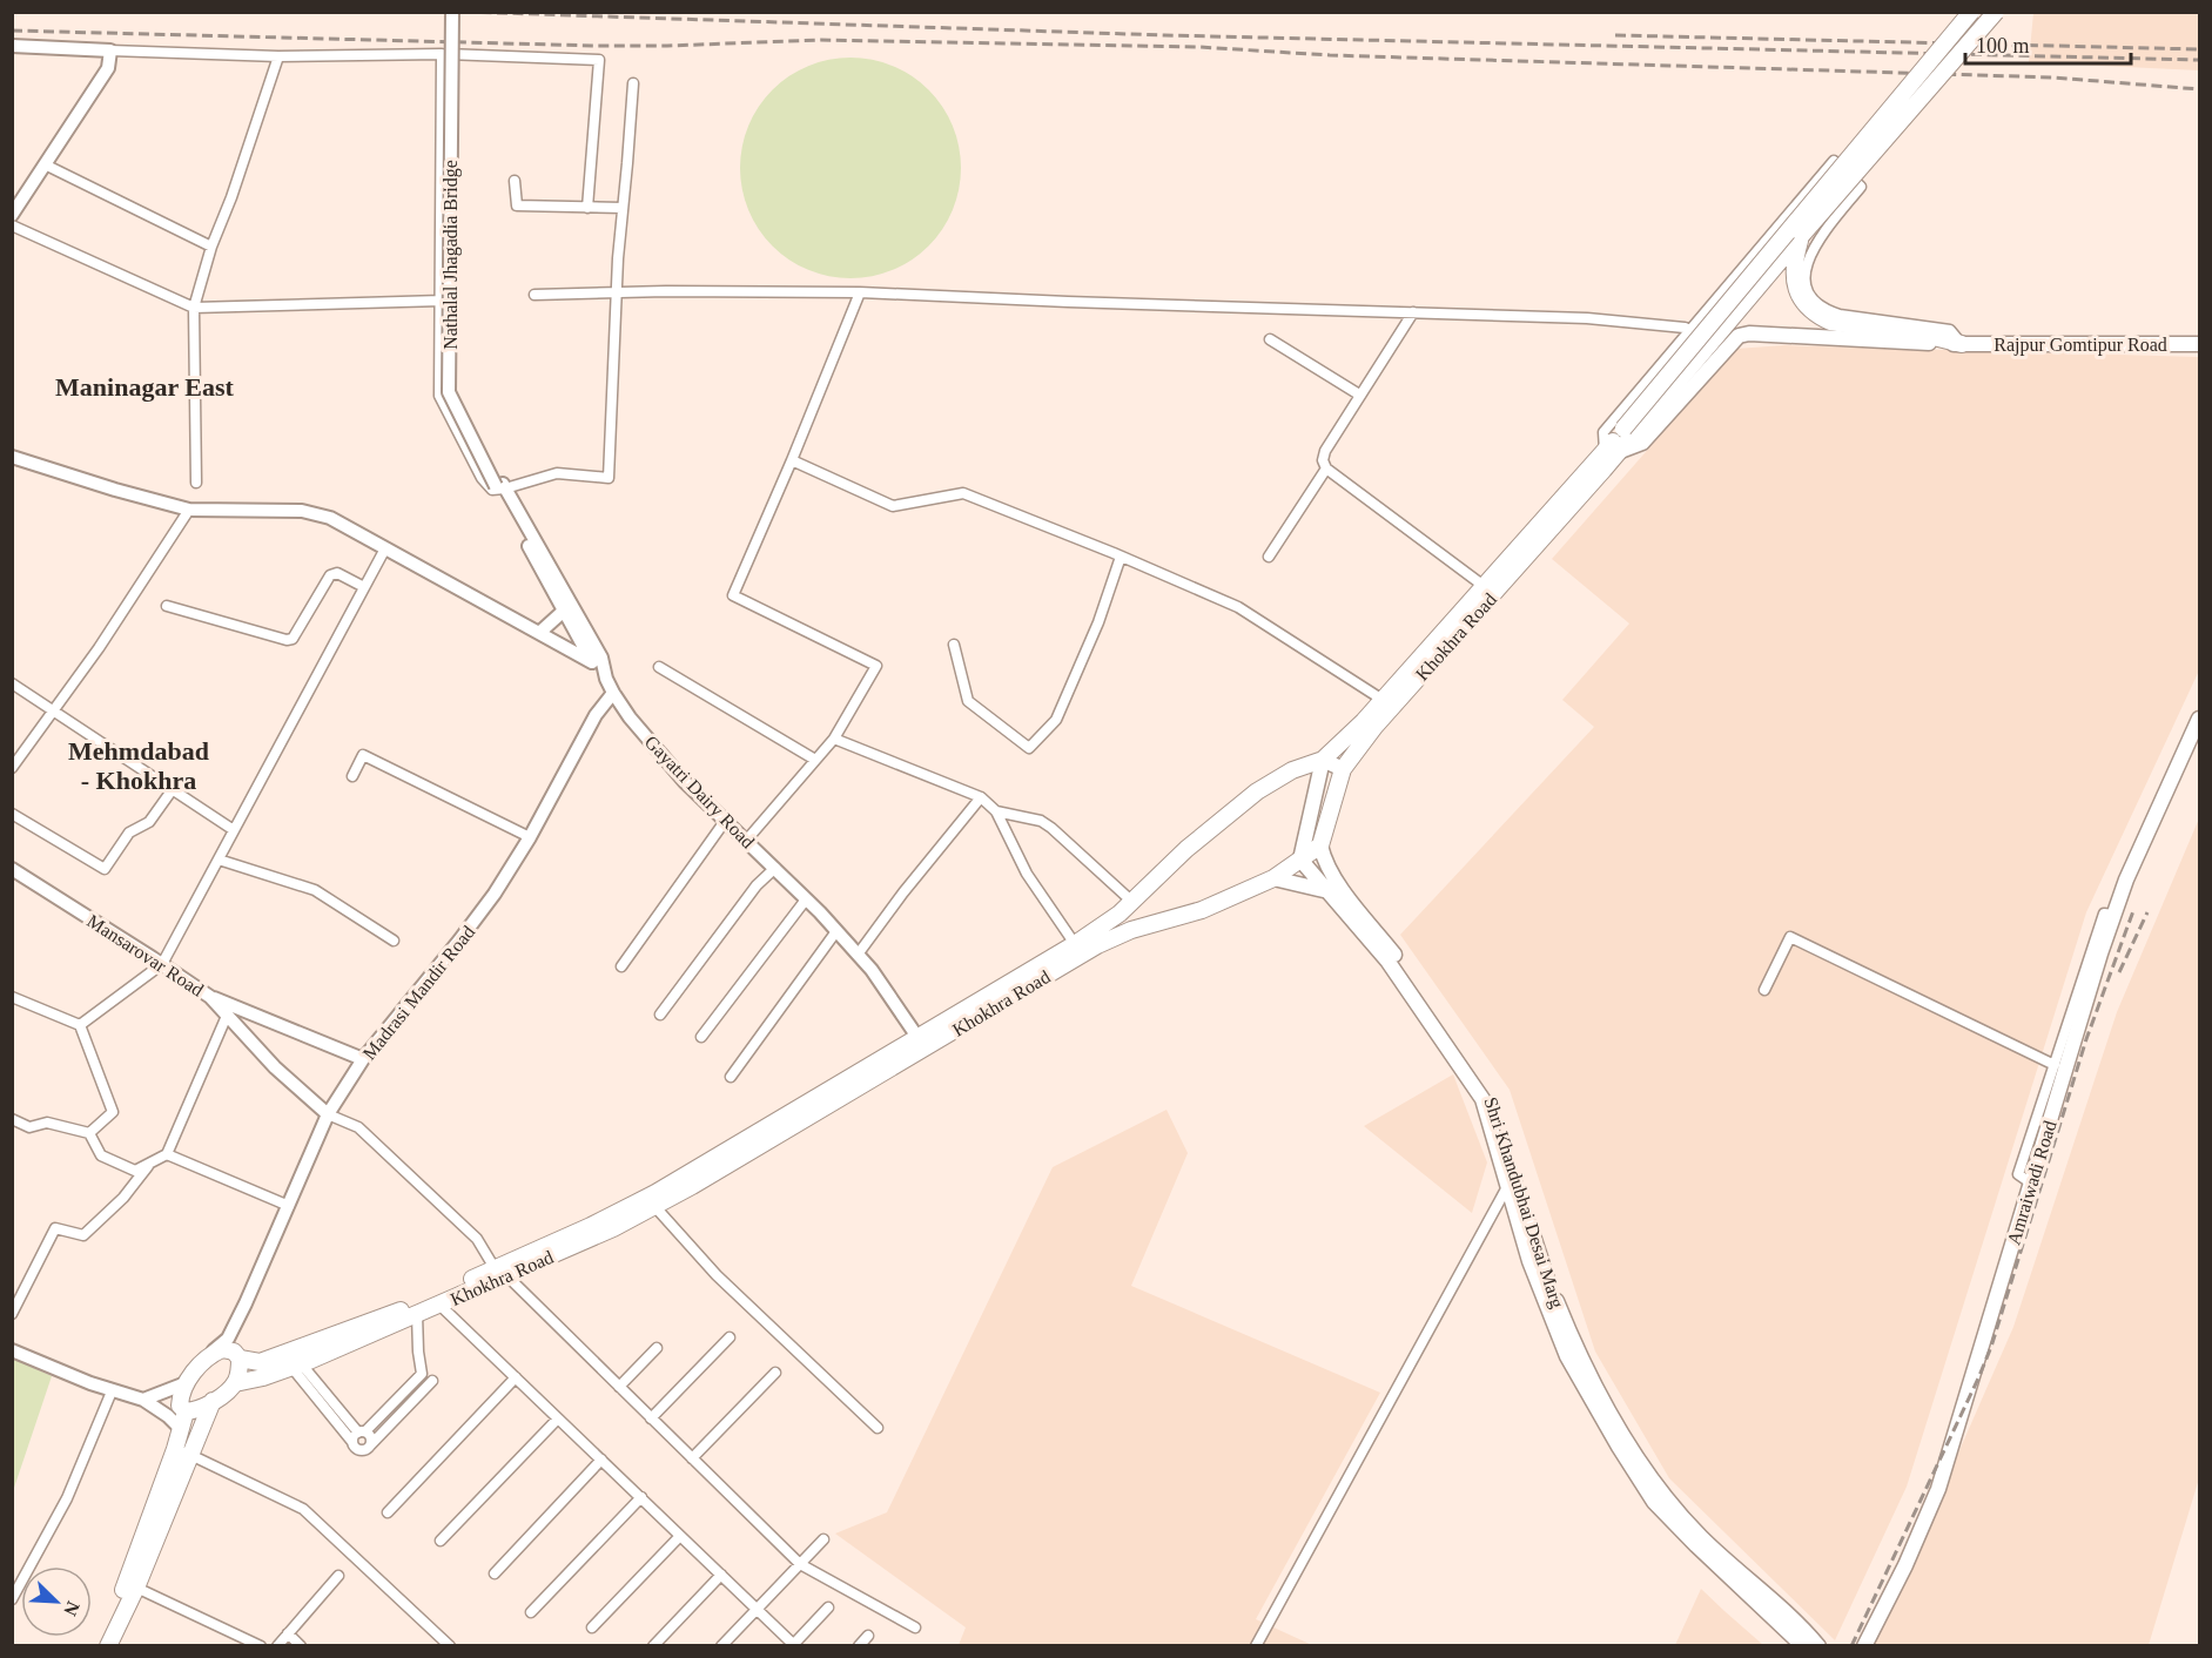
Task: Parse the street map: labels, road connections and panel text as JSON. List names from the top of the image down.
{
  "streets": {
    "main road": [
      "Rajpur Gomtipur Road",
      "Khokhra Road",
      "Amraiwadi Road",
      "Shri Khandubhai Desai Marg"
    ],
    "street": [
      "Nathalal Jhagadia Bridge",
      "Gayatri Dairy Road",
      "Mansarovar Road",
      "Madrasi Mandir Road"
    ]
  },
  "crossings": [
    ["Nathalal Jhagadia Bridge", "Gayatri Dairy Road"],
    ["Rajpur Gomtipur Road", "Khokhra Road"],
    ["Khokhra Road", "Gayatri Dairy Road"],
    ["Khokhra Road", "Shri Khandubhai Desai Marg"],
    ["Gayatri Dairy Road", "Madrasi Mandir Road"],
    ["Mansarovar Road", "Madrasi Mandir Road"]
  ],
  "districts": ["Maninagar East", "Mehmdabad - Khokhra"],
  "scale_bar": "100 m",
  "north": "bottom right"
}
